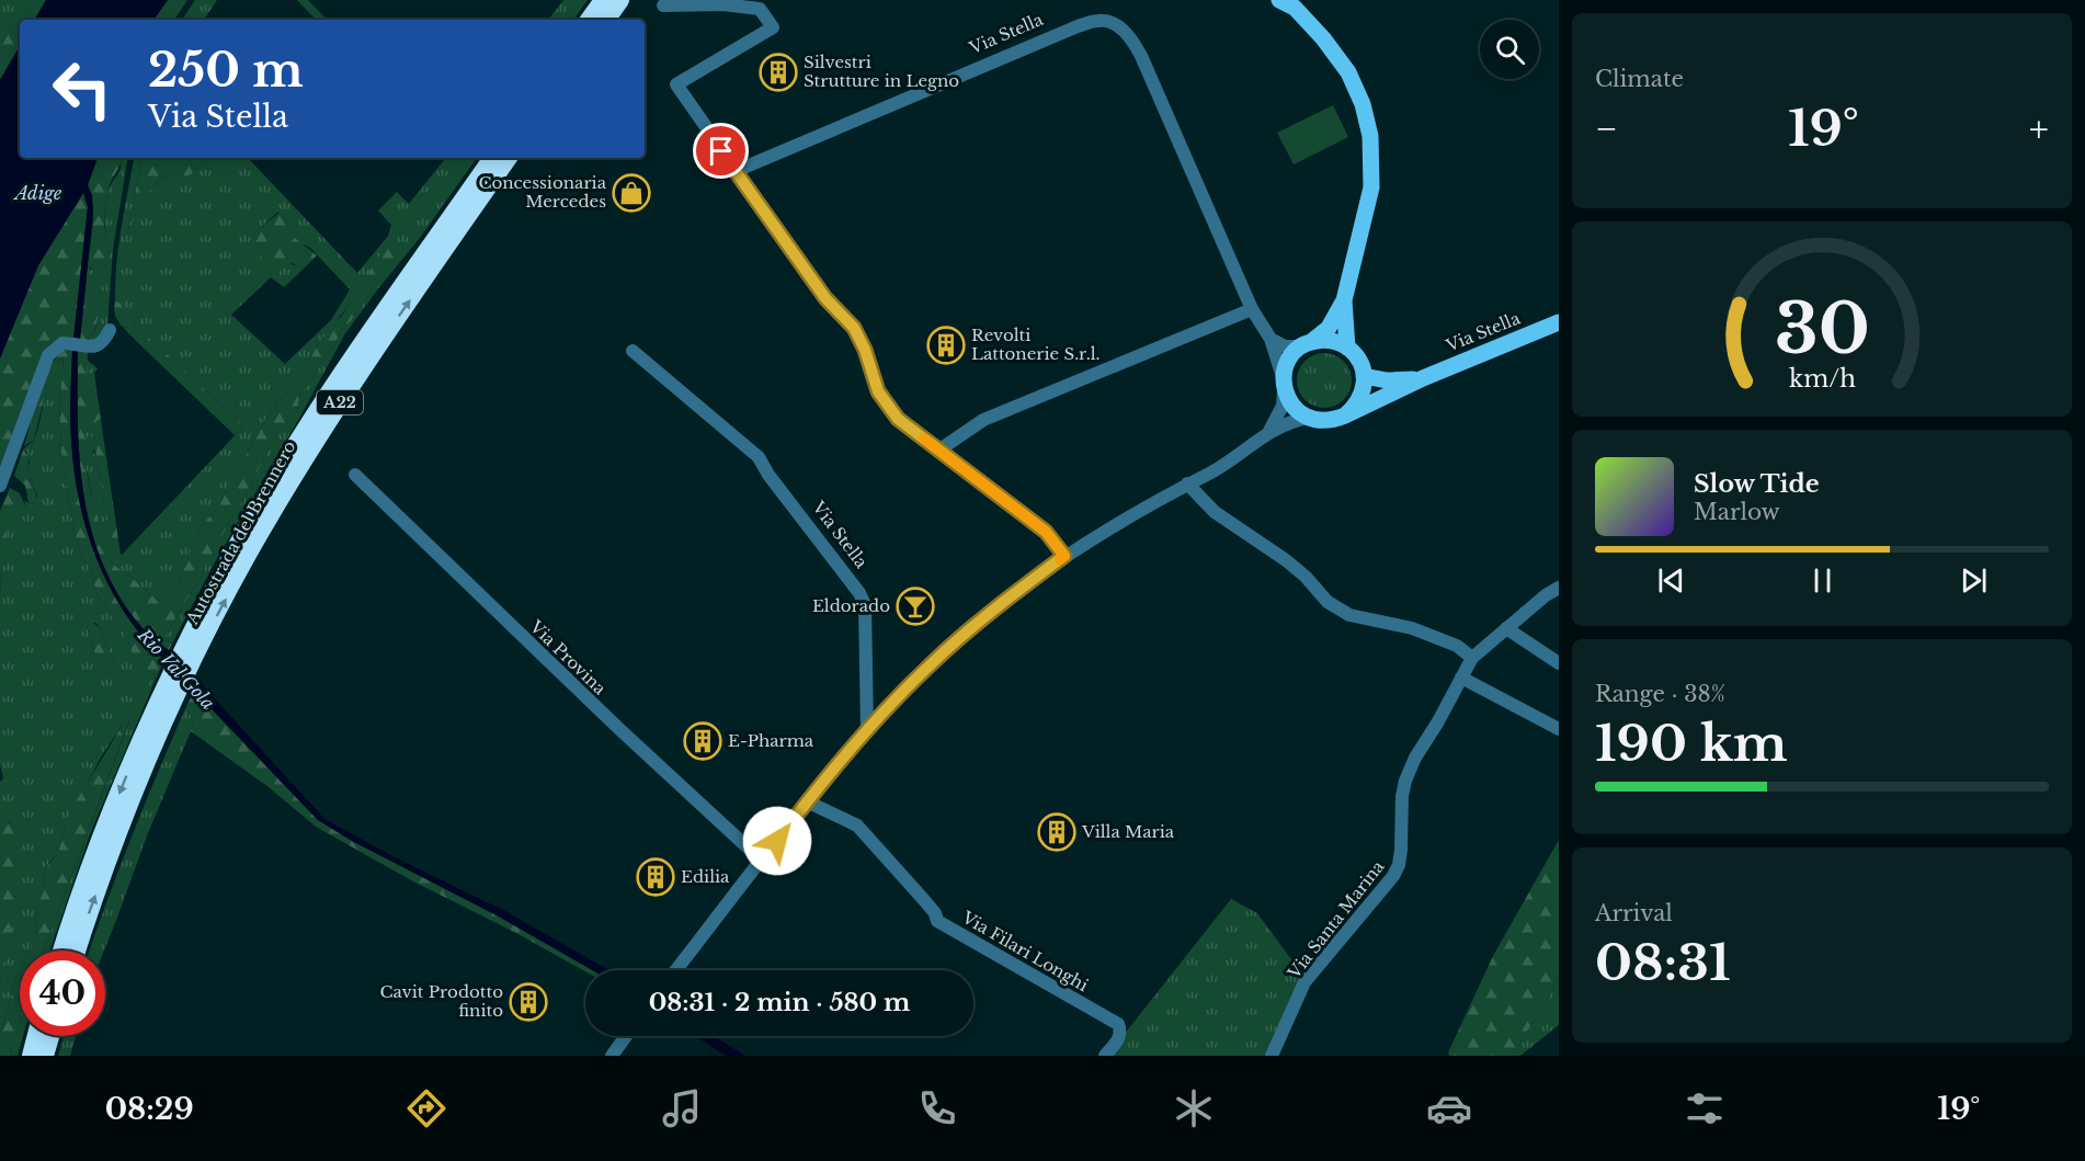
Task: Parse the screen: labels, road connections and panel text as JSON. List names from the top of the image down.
{
  "streets": {
    "highway": ["A22", "Autostrada del Brennero"],
    "main road": ["Via Stella"],
    "street": ["Via Provina", "Via Santa Marina", "Via Filari Longhi"]
  },
  "crossings": [
    ["Via Stella", "Via Provina"],
    ["Via Stella", "Via Filari Longhi"]
  ],
  "water": ["Adige", "Rio Val Gola"],
  "places": {
    "building": [
      "Silvestri Strutture in Legno",
      "Revolti Lattonerie S.r.l.",
      "E-Pharma",
      "Villa Maria",
      "Edilia",
      "Cavit Prodotto finito"
    ],
    "shop": ["Concessionaria Mercedes"],
    "bar": ["Eldorado"]
  },
  "page": {
    "tile": [
      "Climate",
      ["Range · 38%", "190 km"],
      ["Arrival", "08:31"]
    ],
    "turn": ["250 m", "Via Stella"],
    "heat": ["−", "19°", "+"],
    "song": ["Slow Tide", "Marlow"],
    "limit": "40",
    "trip": "08:31 · 2 min · 580 m",
    "tabs": ["08:29", "19°"],
    "gauge": ["30", "km/h"]
  }
}
